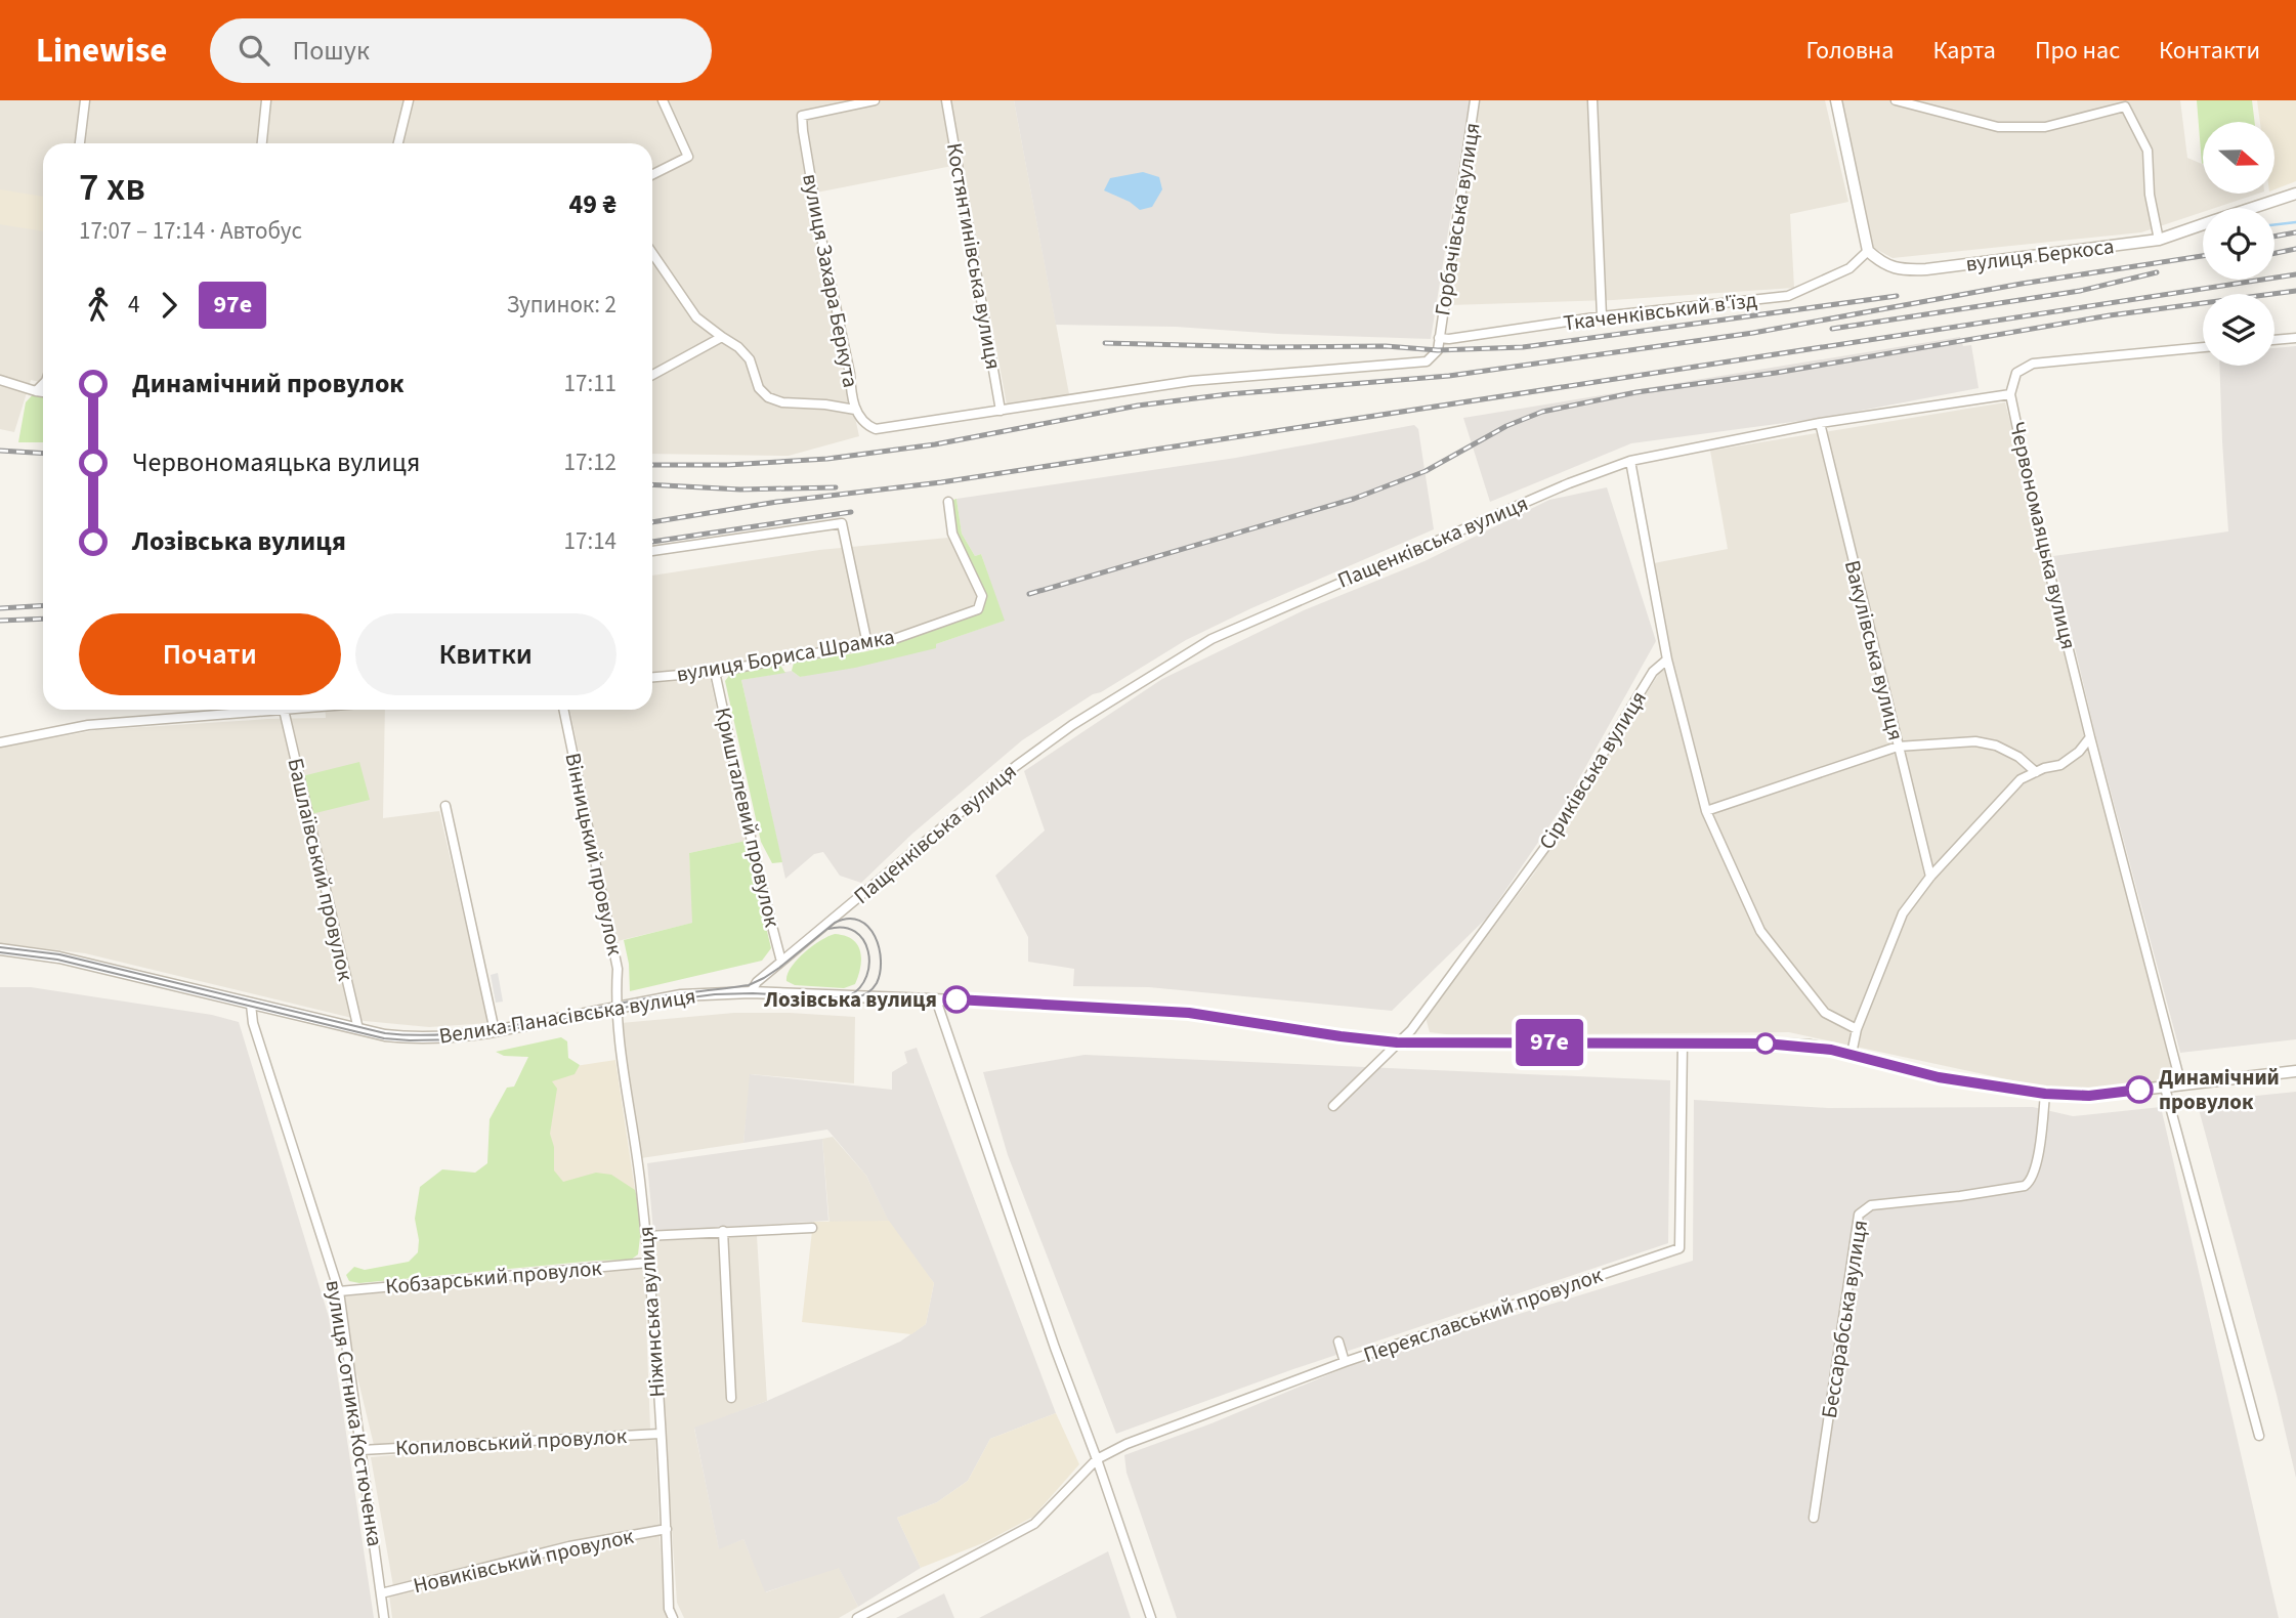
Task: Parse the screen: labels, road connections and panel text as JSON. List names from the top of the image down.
{
  "streets": {
    "street": [
      "Горбачівська вулиця",
      "вулиця Беркоса",
      "Костянтинівська вулиця",
      "вулиця Захара Беркута",
      "Ткаченківський в'їзд",
      "Червономаяцька вулиця",
      "Пащенківська вулиця",
      "Вакулівська вулиця",
      "вулиця Бориса Шрамка",
      "Сіриківська вулиця",
      "Кришталевий провулок",
      "Вінницький провулок",
      "Башлаївський провулок",
      "Велика Панасівська вулиця",
      "Кобзарський провулок",
      "Ніжинська вулиця",
      "Переяславський провулок",
      "Бессарабська вулиця",
      "вулиця Сотника Костюченка",
      "Копиловський провулок",
      "Новиківський провулок"
    ]
  },
  "crossings": [
    ["Горбачівська вулиця", "Ткаченківський в'їзд"],
    ["вулиця Беркоса", "Ткаченківський в'їзд"],
    ["Костянтинівська вулиця", "вулиця Захара Беркута"],
    ["Червономаяцька вулиця", "Пащенківська вулиця"],
    ["Пащенківська вулиця", "Вакулівська вулиця"],
    ["Пащенківська вулиця", "Кришталевий провулок"],
    ["Пащенківська вулиця", "Велика Панасівська вулиця"],
    ["вулиця Бориса Шрамка", "Кришталевий провулок"],
    ["Сіриківська вулиця", "Велика Панасівська вулиця"],
    ["Вінницький провулок", "Велика Панасівська вулиця"],
    ["Вінницький провулок", "Ніжинська вулиця"],
    ["Башлаївський провулок", "Велика Панасівська вулиця"],
    ["Велика Панасівська вулиця", "Ніжинська вулиця"],
    ["Велика Панасівська вулиця", "Переяславський провулок"],
    ["Велика Панасівська вулиця", "Бессарабська вулиця"],
    ["Велика Панасівська вулиця", "вулиця Сотника Костюченка"],
    ["Кобзарський провулок", "Ніжинська вулиця"],
    ["Кобзарський провулок", "вулиця Сотника Костюченка"],
    ["Ніжинська вулиця", "Копиловський провулок"],
    ["Ніжинська вулиця", "Новиківський провулок"],
    ["вулиця Сотника Костюченка", "Копиловський провулок"],
    ["вулиця Сотника Костюченка", "Новиківський провулок"]
  ],
  "places": ["Лозівська вулиця", "Динамічний провулок"],
  "lines": ["bus line 97е"],
  "north": "right",
  "page": {
    "header": "Linewise",
    "search": "Пошук",
    "nav": [
      "Головна",
      "Карта",
      "Про нас",
      "Контакти"
    ],
    "on_map": "97е",
    "heading": ["7 хв", "17:07 – 17:14 · Автобус", "49 ₴"],
    "legs": ["4", "97е", "Зупинок: 2"],
    "list": [
      {
        "name": "Динамічний провулок",
        "value": "17:11"
      },
      {
        "name": "Червономаяцька вулиця",
        "value": "17:12"
      },
      {
        "name": "Лозівська вулиця",
        "value": "17:14"
      }
    ],
    "buttons": ["Почати", "Квитки"]
  }
}
